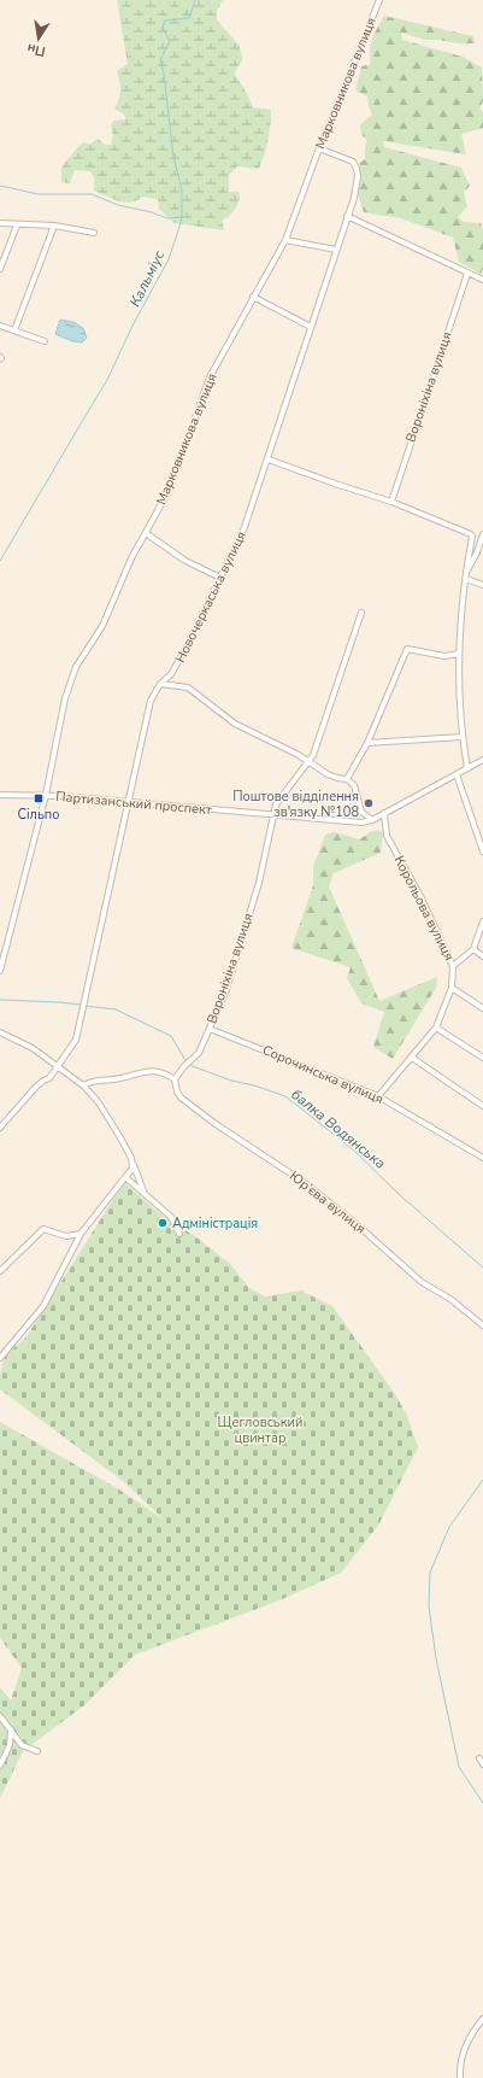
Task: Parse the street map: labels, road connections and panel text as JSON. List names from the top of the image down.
{
  "streets": {
    "street": [
      "Марковникова вулиця",
      "Вороніхіна вулиця",
      "Новочеркаська вулиця",
      "Партизанський проспект",
      "Корольова вулиця",
      "Сорочинська вулиця",
      "Юр’єва вулиця"
    ]
  },
  "crossings": [
    ["Марковникова вулиця", "Новочеркаська вулиця"],
    ["Марковникова вулиця", "Партизанський проспект"],
    ["Вороніхіна вулиця", "Партизанський проспект"],
    ["Вороніхіна вулиця", "Сорочинська вулиця"],
    ["Вороніхіна вулиця", "Юр’єва вулиця"],
    ["Новочеркаська вулиця", "Партизанський проспект"],
    ["Партизанський проспект", "Корольова вулиця"],
    ["Корольова вулиця", "Сорочинська вулиця"]
  ],
  "water": ["Кальміус", "балка Водянська"],
  "parks": ["Щегловський цвинтар"],
  "places": {
    "transit": ["Сільпо"],
    "other": ["Поштове відділення зв'язку №108", "Адміністрація"]
  },
  "north": "bottom"
}
